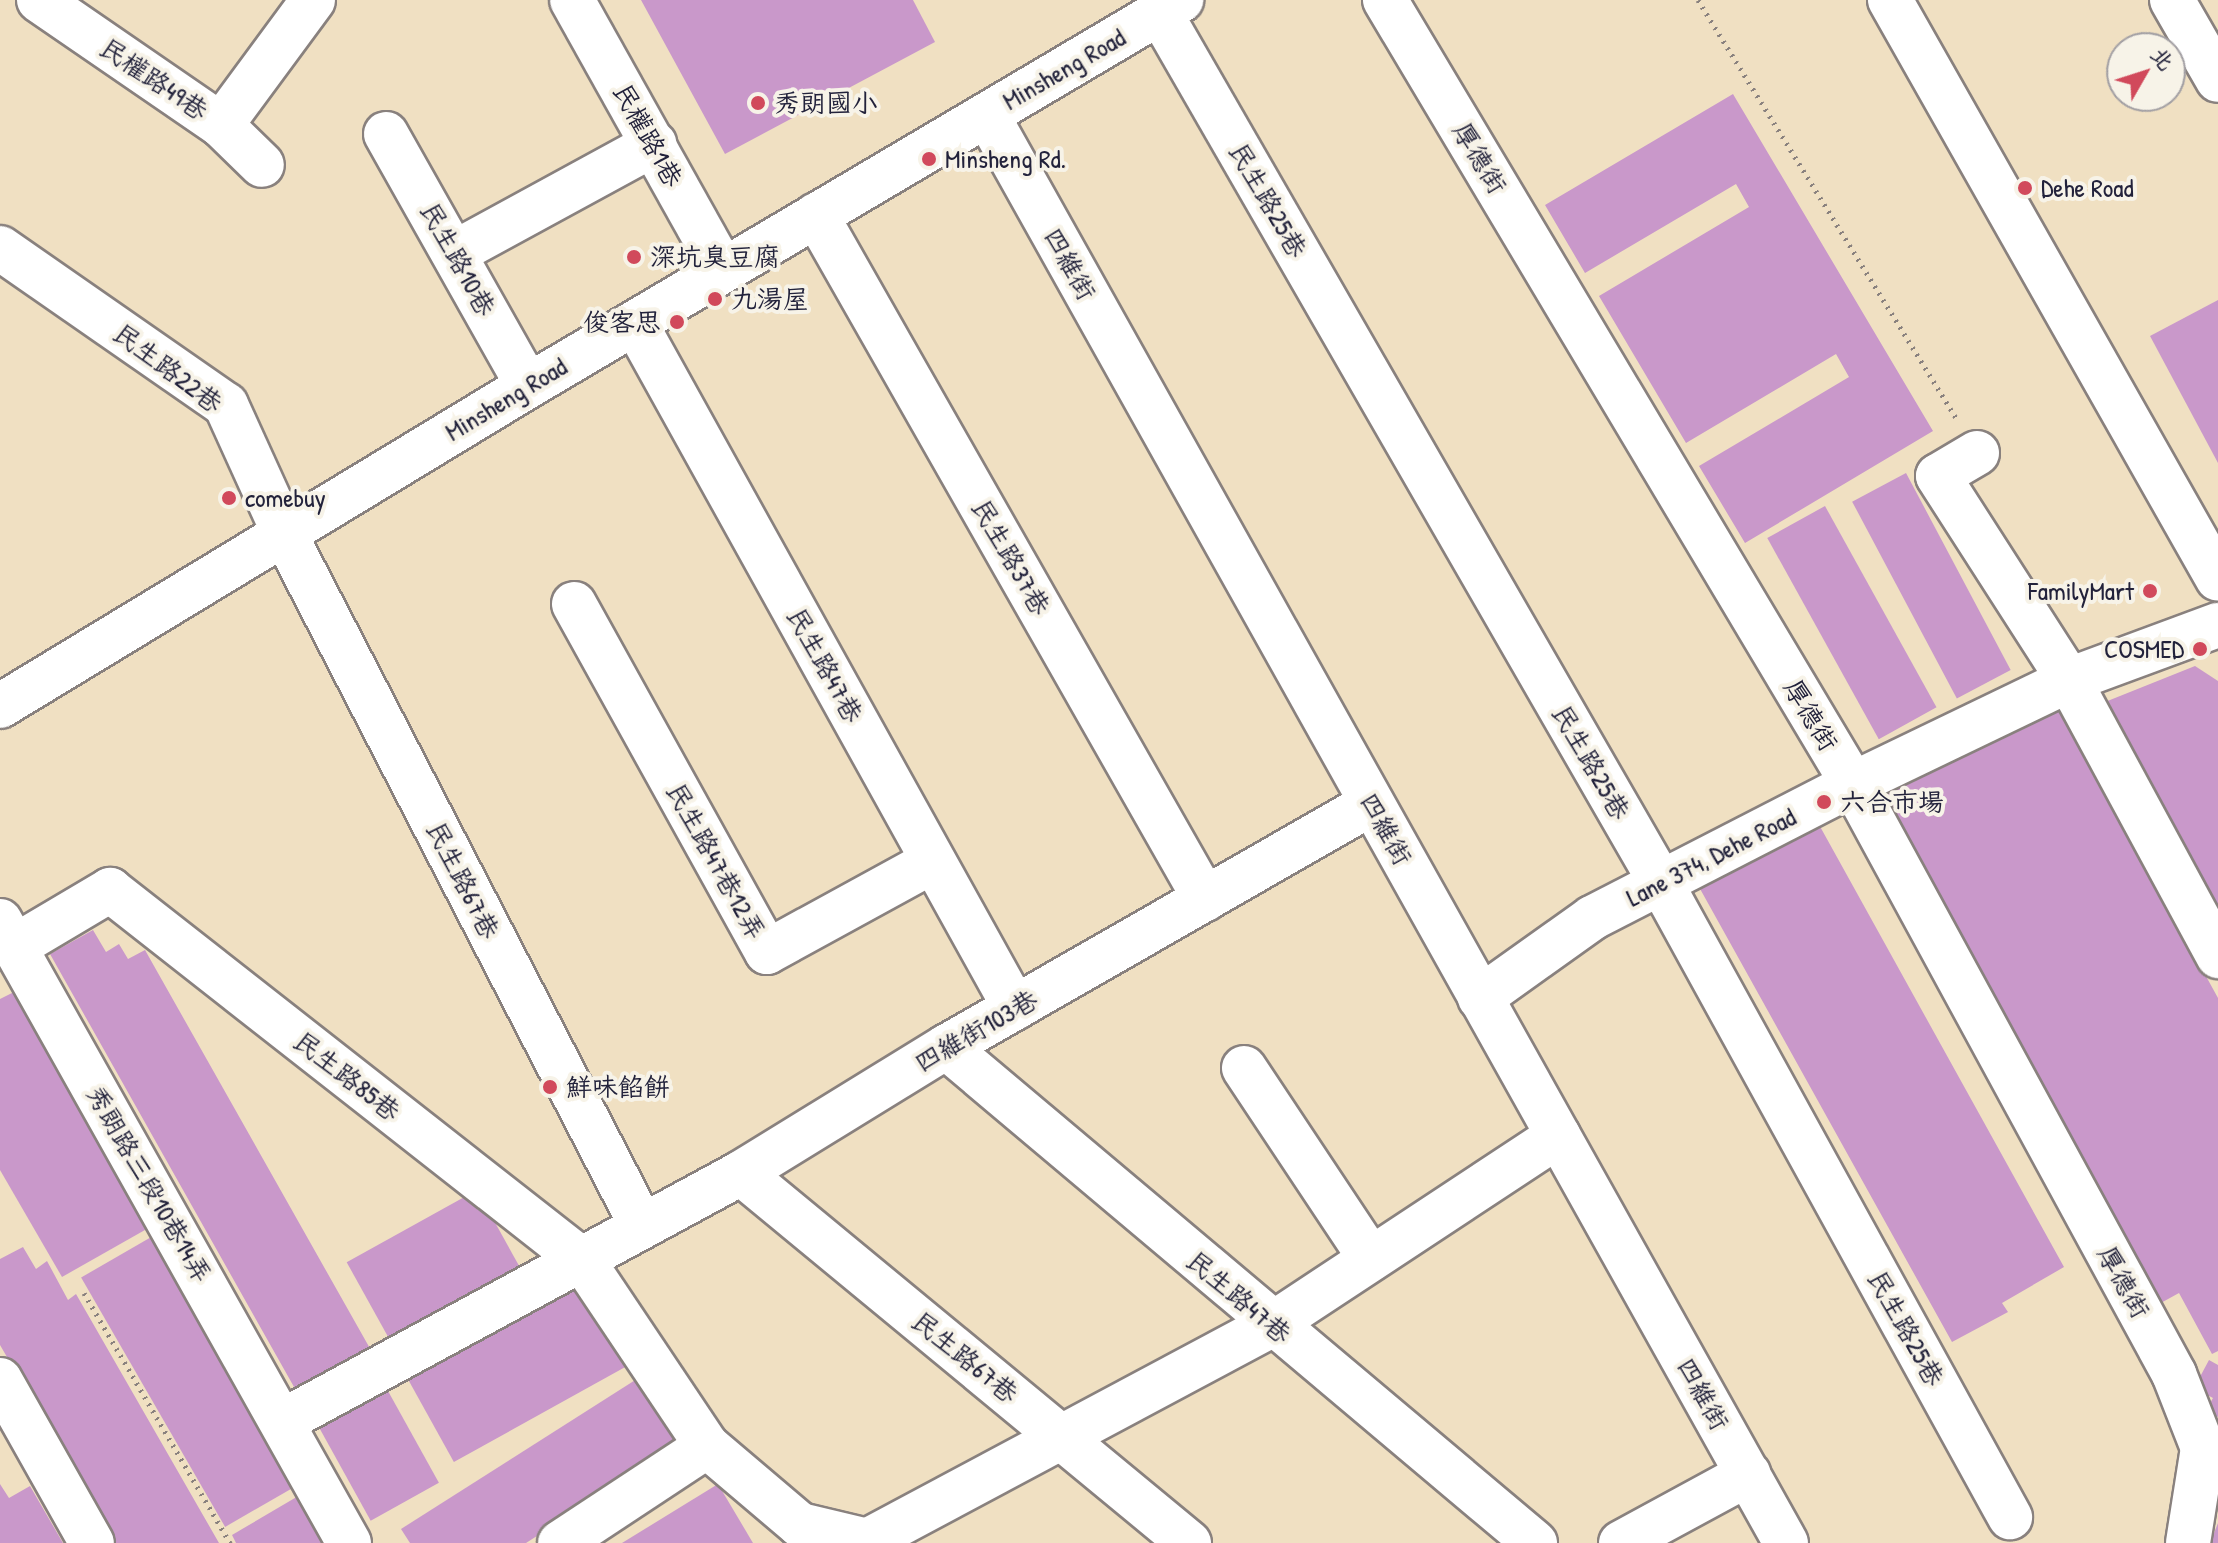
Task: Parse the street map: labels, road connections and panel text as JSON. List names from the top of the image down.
{
  "streets": {
    "street": [
      "Minsheng Road",
      "民權路49巷",
      "民權路1巷",
      "厚德街",
      "民生路25巷",
      "民生路10巷",
      "四維街",
      "民生路22巷",
      "民生路37巷",
      "民生路47巷",
      "Lane 374, Dehe Road",
      "民生路47巷12弄",
      "民生路67巷",
      "四維街103巷",
      "民生路85巷",
      "秀朗路三段10巷14弄"
    ]
  },
  "crossings": [
    ["Minsheng Road", "民權路1巷"],
    ["Minsheng Road", "民生路25巷"],
    ["Minsheng Road", "民生路10巷"],
    ["Minsheng Road", "四維街"],
    ["Minsheng Road", "民生路22巷"],
    ["Minsheng Road", "民生路37巷"],
    ["Minsheng Road", "民生路47巷"],
    ["Minsheng Road", "民生路67巷"],
    ["厚德街", "Lane 374, Dehe Road"],
    ["民生路25巷", "Lane 374, Dehe Road"],
    ["四維街", "Lane 374, Dehe Road"],
    ["四維街", "四維街103巷"],
    ["四維街", "民生路85巷"],
    ["民生路22巷", "民生路67巷"],
    ["民生路37巷", "四維街103巷"],
    ["民生路47巷", "民生路47巷12弄"],
    ["民生路47巷", "四維街103巷"],
    ["民生路47巷", "民生路85巷"],
    ["民生路67巷", "四維街103巷"],
    ["民生路67巷", "民生路85巷"],
    ["四維街103巷", "民生路85巷"],
    ["民生路85巷", "秀朗路三段10巷14弄"]
  ],
  "places": [
    "秀朗國小",
    "Minsheng Rd.",
    "Dehe Road",
    "深坑臭豆腐",
    "九湯屋",
    "俊客思",
    "comebuy",
    "FamilyMart",
    "COSMED",
    "六合市場",
    "鮮味餡餅"
  ],
  "north": "top right"
}
